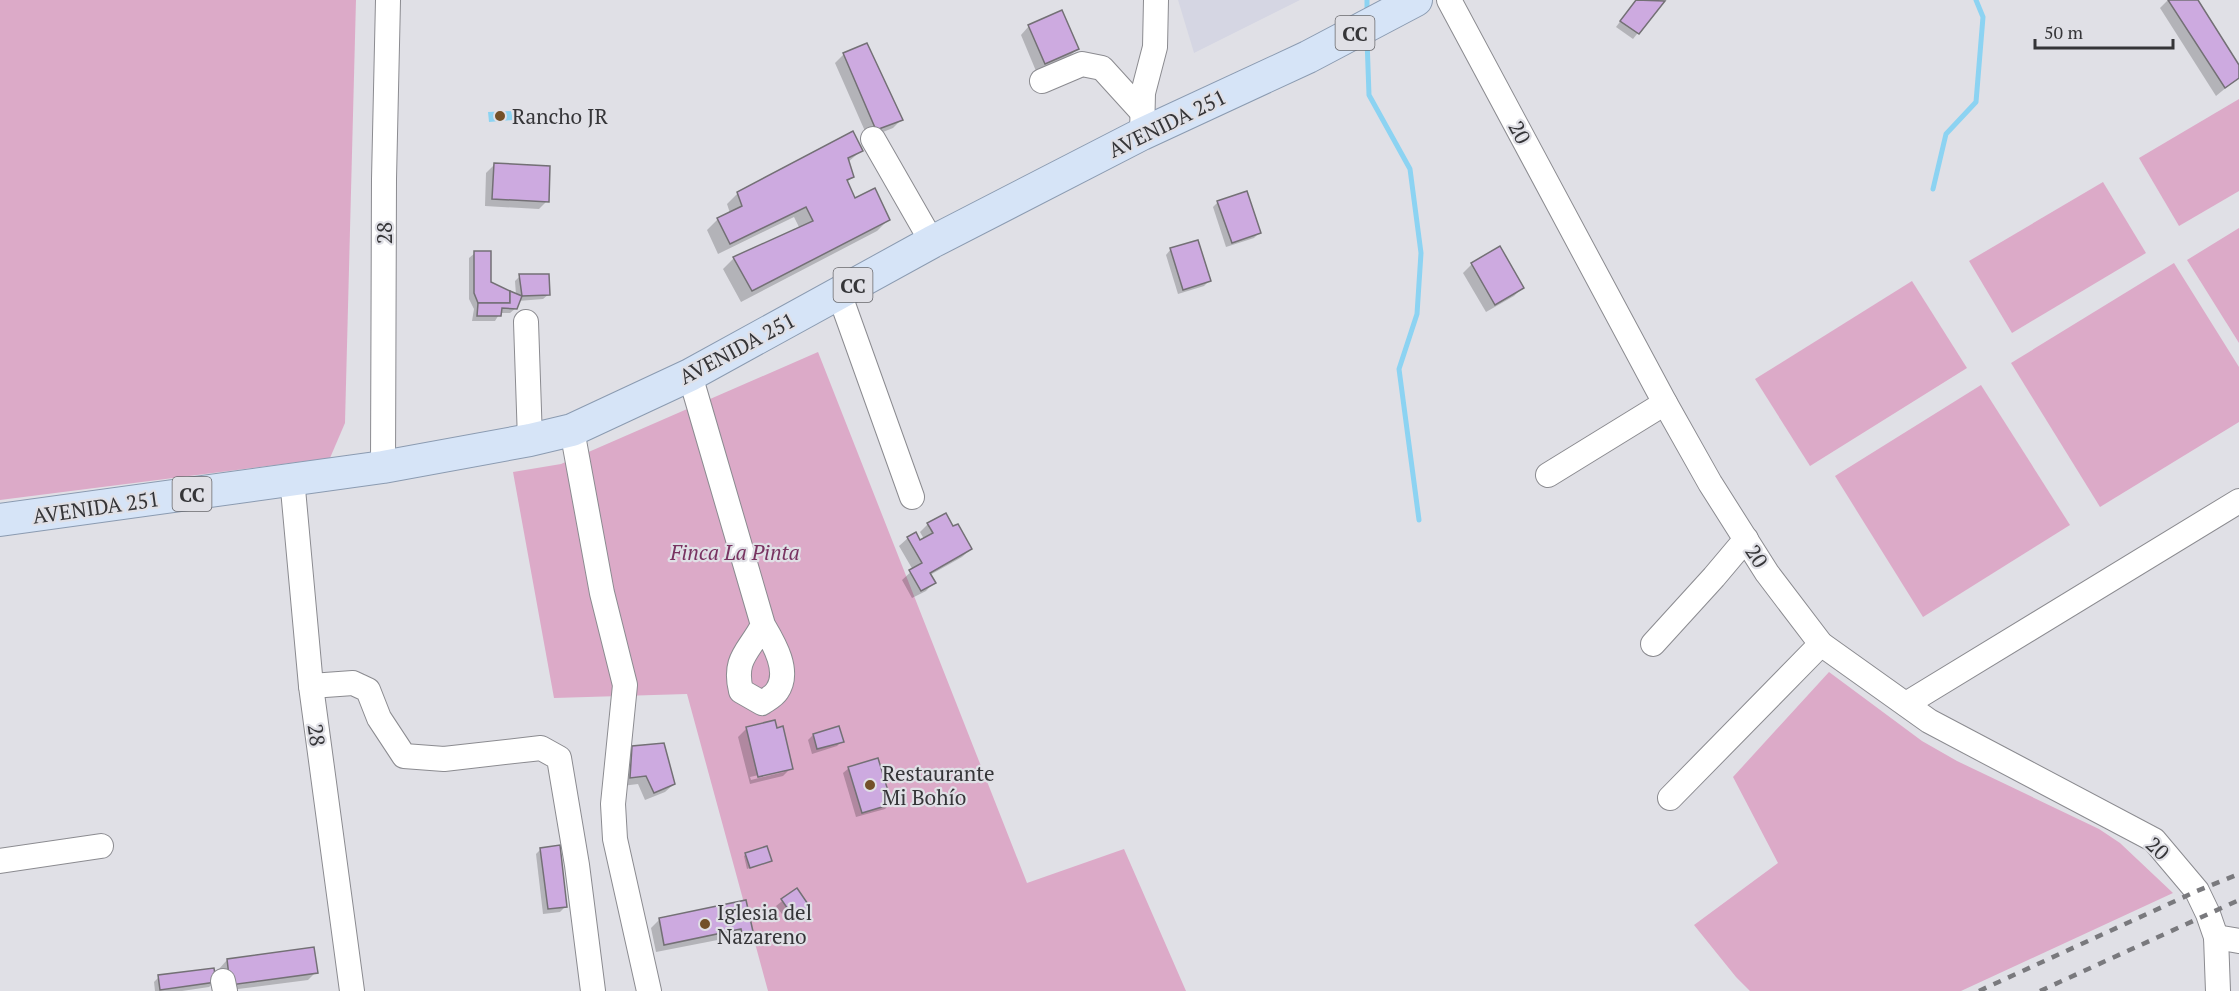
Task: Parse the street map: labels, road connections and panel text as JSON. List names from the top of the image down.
{
  "streets": {
    "main road": ["CC", "AVENIDA 251"],
    "street": ["20", "28"]
  },
  "crossings": [
    ["AVENIDA 251", "28"]
  ],
  "parks": ["Finca La Pinta"],
  "places": ["Rancho JR", "Restaurante Mi Bohío", "Iglesia del Nazareno"],
  "scale_bar": "50 m"
}
